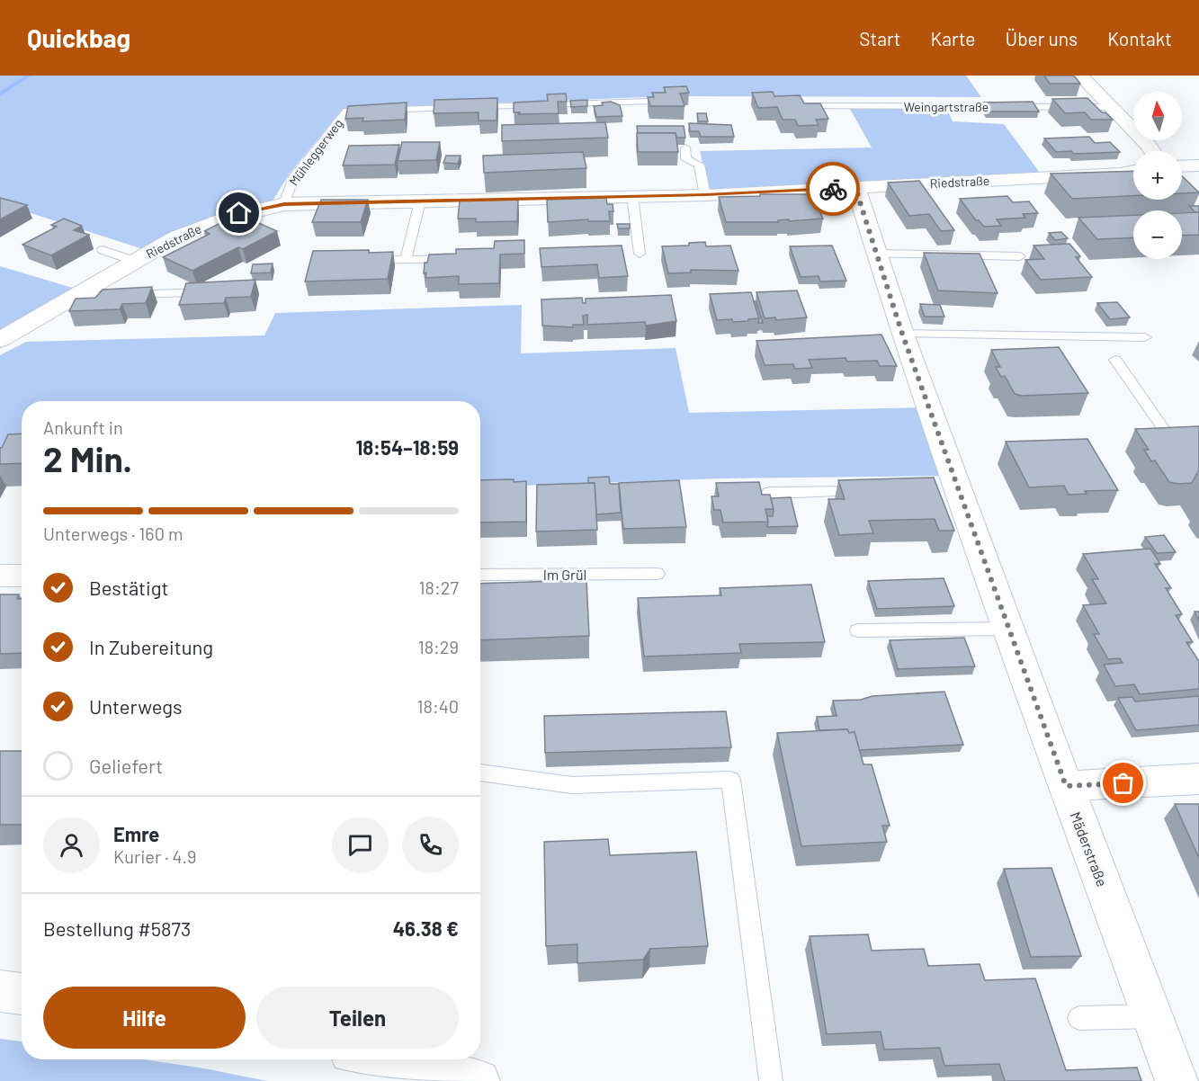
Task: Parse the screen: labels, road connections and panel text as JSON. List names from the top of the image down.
{
  "streets": {
    "street": ["Riedstraße", "Mäderstraße"],
    "lane": ["Weingartstraße", "Mühleggerweg", "Im Grül"]
  },
  "crossings": [
    ["Mühleggerweg", "Riedstraße"],
    ["Riedstraße", "Mäderstraße"]
  ],
  "north": "top",
  "page": {
    "header": "Quickbag",
    "nav": [
      "Start",
      "Karte",
      "Über uns",
      "Kontakt"
    ],
    "map_buttons": ["+", "−"],
    "heading": ["2 Min.", "Ankunft in", "18:54–18:59"],
    "panel": [
      "Emre",
      "Kurier · 4.9",
      "Bestellung #5873",
      "46.38 €"
    ],
    "bar": "Unterwegs · 160 m",
    "list": [
      ["Bestätigt", "18:27"],
      ["In Zubereitung", "18:29"],
      ["Unterwegs", "18:40"],
      "Geliefert"
    ],
    "buttons": ["Hilfe", "Teilen"]
  }
}
